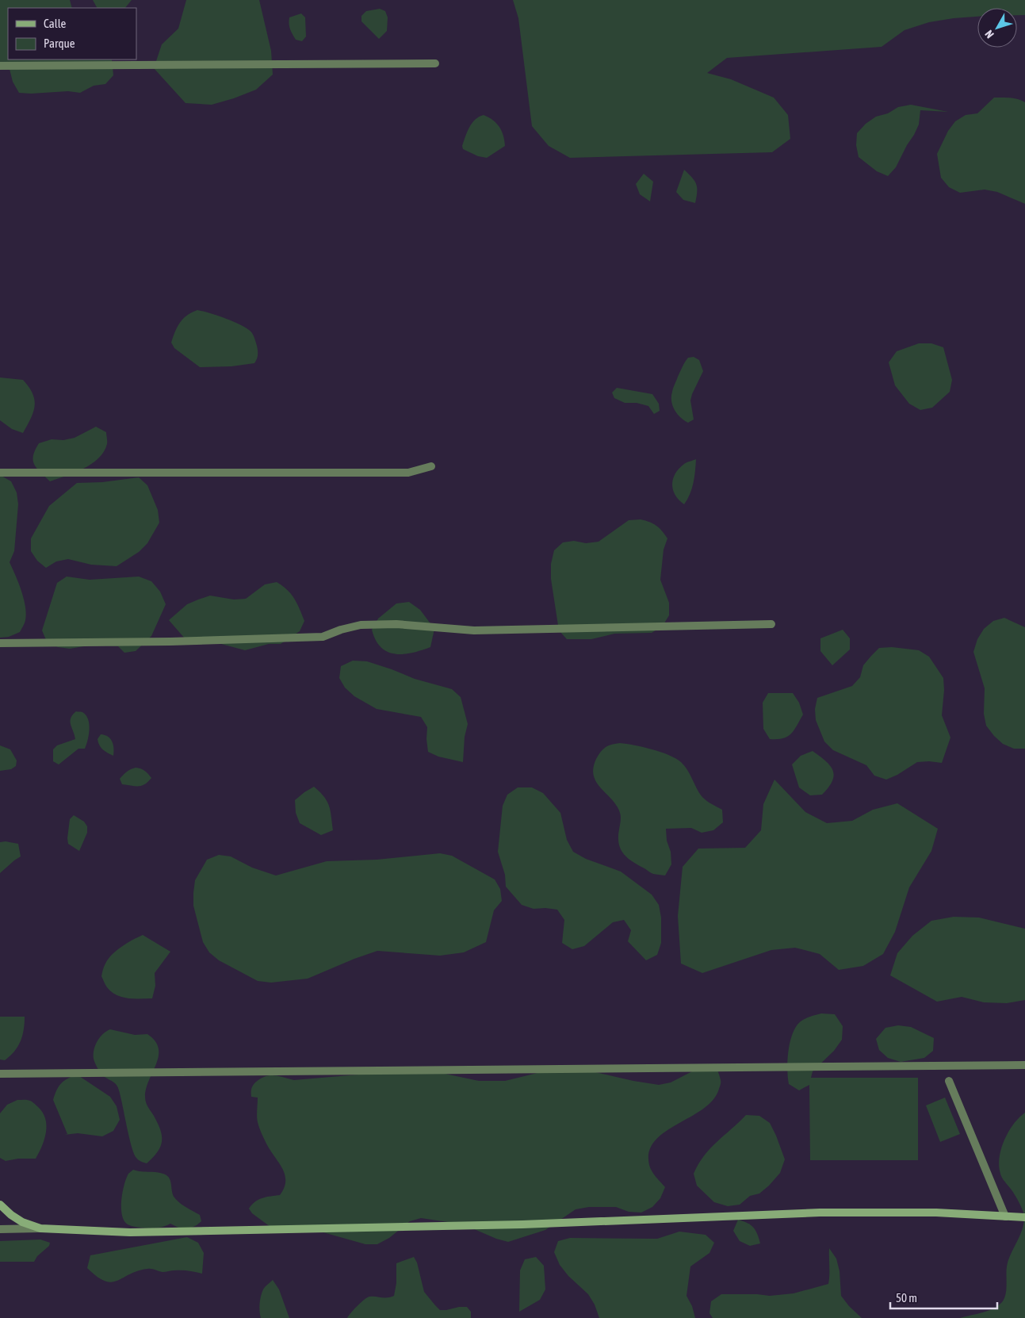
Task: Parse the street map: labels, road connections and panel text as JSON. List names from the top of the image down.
{
  "legend": ["Calle", "Parque"],
  "scale_bar": "50 m",
  "north": "bottom left"
}
